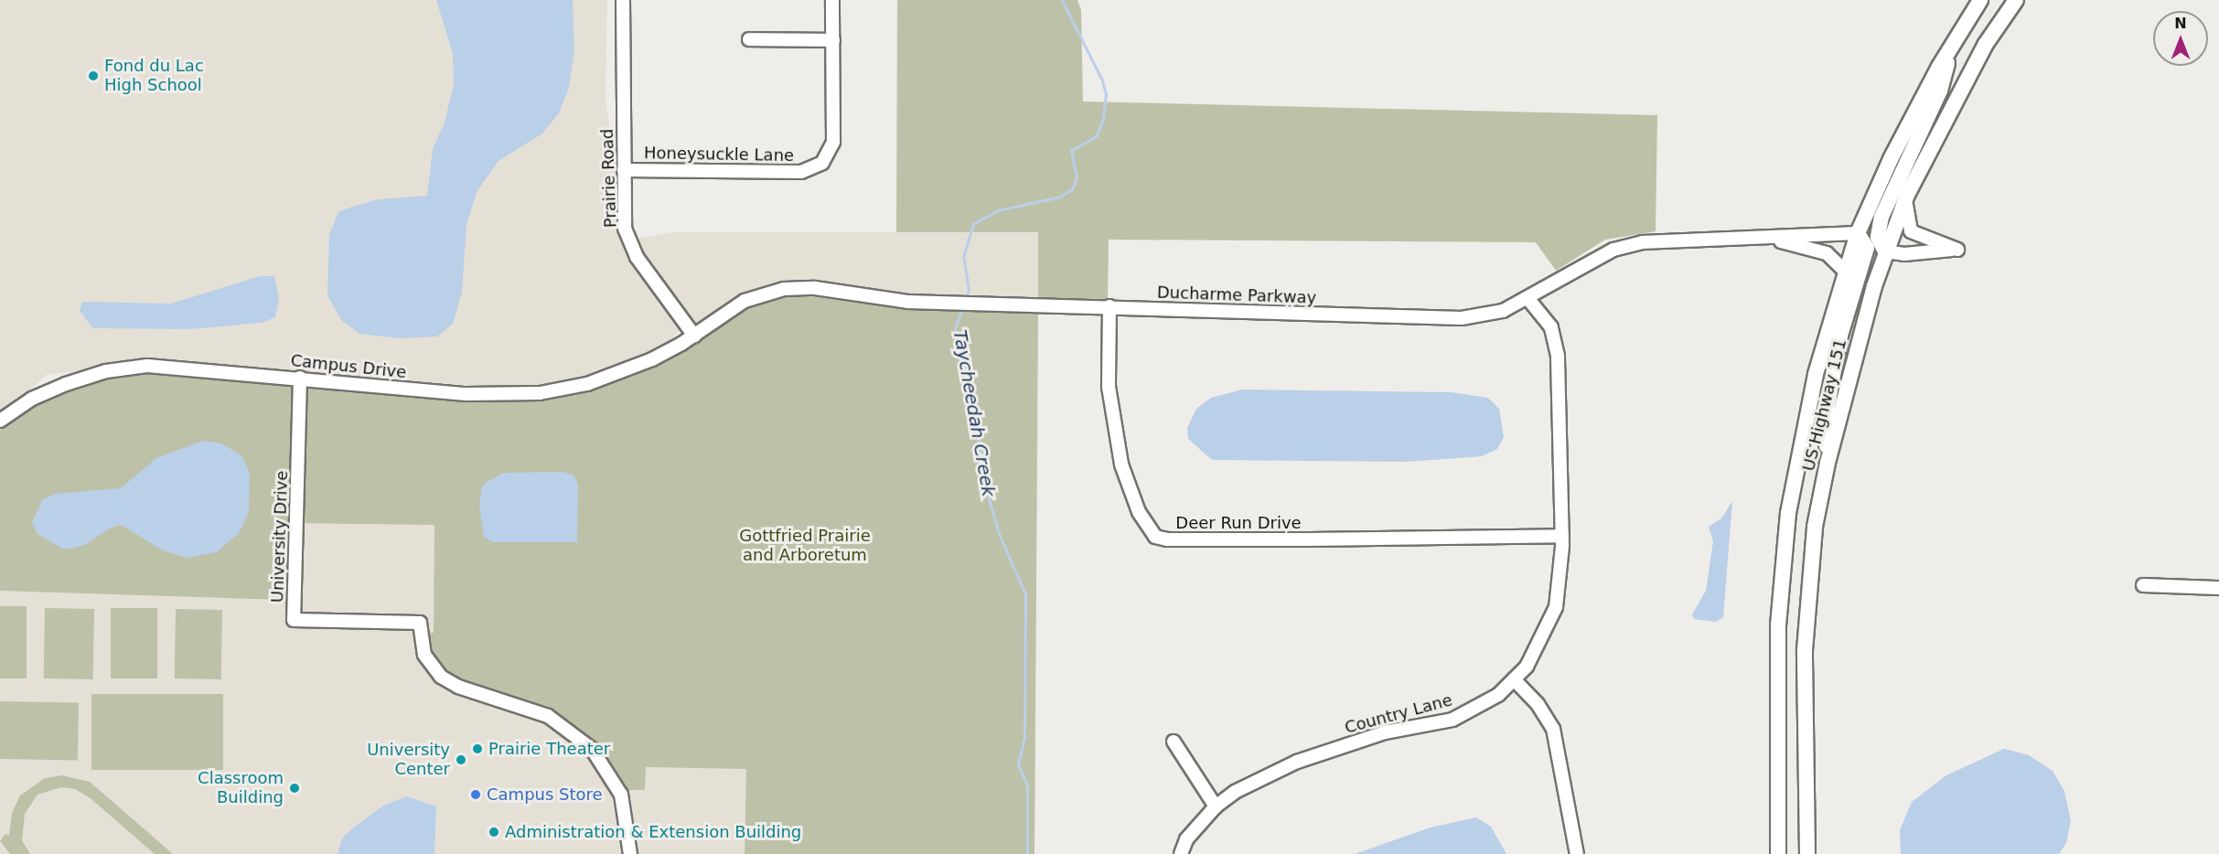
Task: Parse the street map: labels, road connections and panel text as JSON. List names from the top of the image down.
{
  "streets": {
    "main road": ["US Highway 151"],
    "street": [
      "Honeysuckle Lane",
      "Prairie Road",
      "Ducharme Parkway",
      "Campus Drive",
      "Deer Run Drive",
      "University Drive",
      "Country Lane"
    ]
  },
  "crossings": [
    ["Honeysuckle Lane", "Prairie Road"],
    ["Prairie Road", "Ducharme Parkway"],
    ["Prairie Road", "Campus Drive"],
    ["Ducharme Parkway", "Campus Drive"],
    ["Ducharme Parkway", "US Highway 151"],
    ["Ducharme Parkway", "Deer Run Drive"],
    ["Ducharme Parkway", "Country Lane"],
    ["Campus Drive", "University Drive"],
    ["Deer Run Drive", "Country Lane"]
  ],
  "water": ["Taycheedah Creek"],
  "parks": ["Gottfried Prairie and Arboretum"],
  "places": [
    "Fond du Lac High School",
    "Prairie Theater",
    "University Center",
    "Classroom Building",
    "Campus Store",
    "Administration & Extension Building"
  ],
  "north": "top"
}
